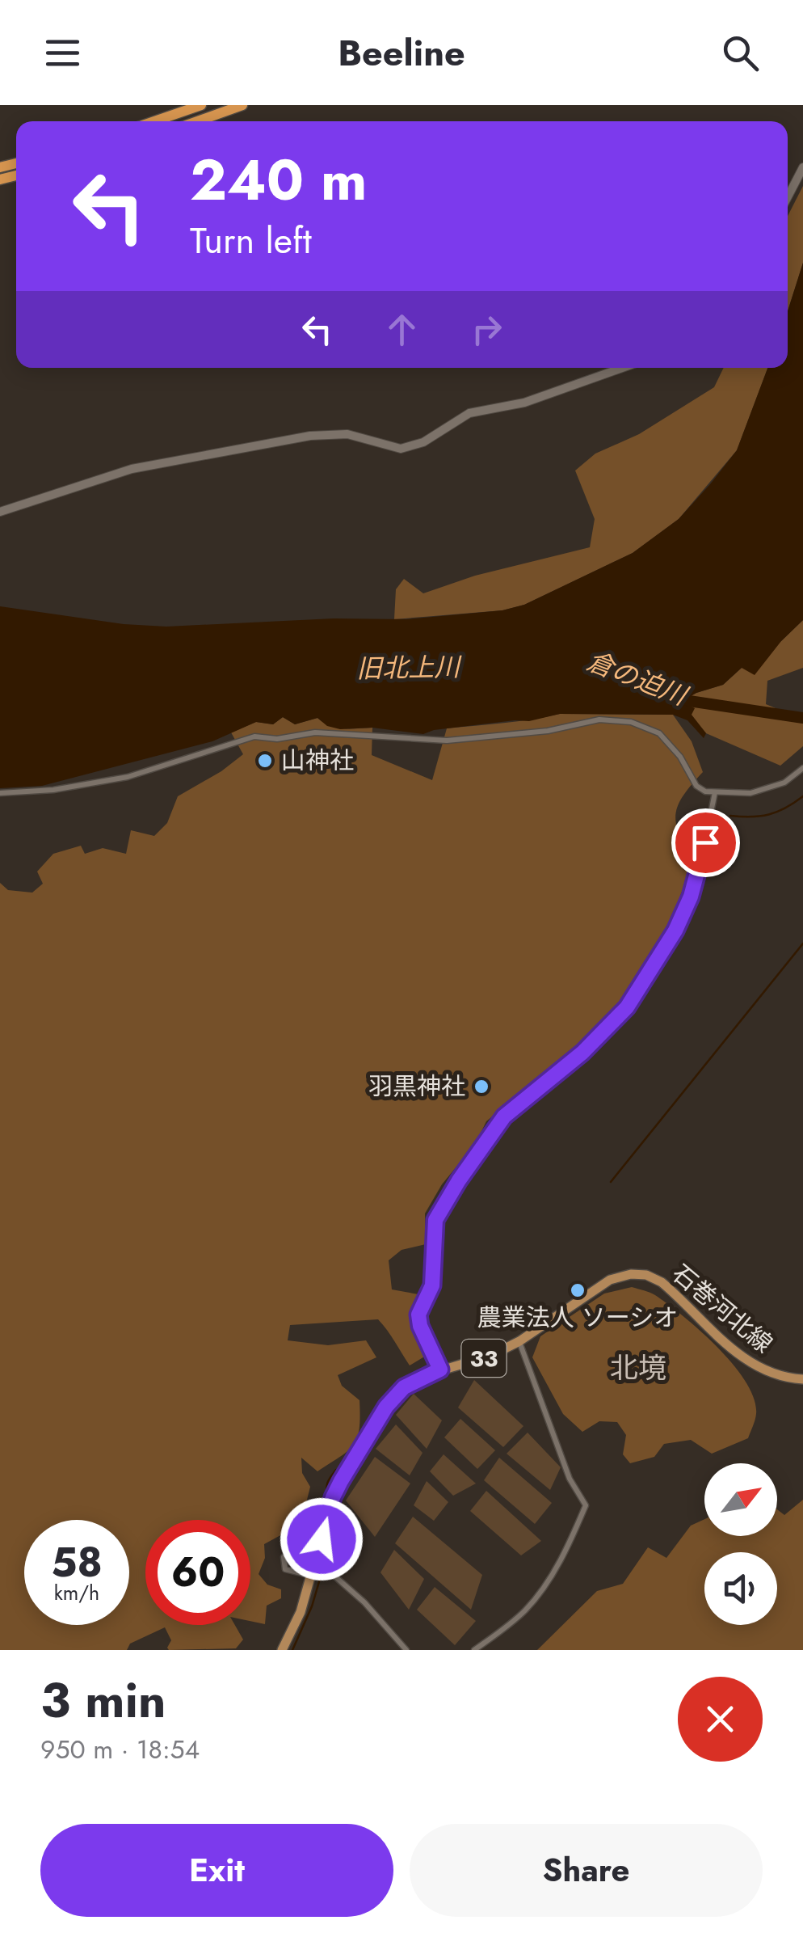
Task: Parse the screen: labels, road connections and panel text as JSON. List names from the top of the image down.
{
  "streets": {
    "main road": ["石巻河北線", "33"]
  },
  "districts": ["北境"],
  "water": ["旧北上川", "倉の迫川"],
  "places": ["山神社", "羽黒神社", "農業法人 ソーシオ"],
  "north": "top right",
  "page": {
    "header": "Beeline",
    "turn": ["240 m", "Turn left"],
    "speed": "58 km/h",
    "limit": "60",
    "heading": ["3 min", "950 m · 18:54"],
    "buttons": ["Exit", "Share"]
  }
}
